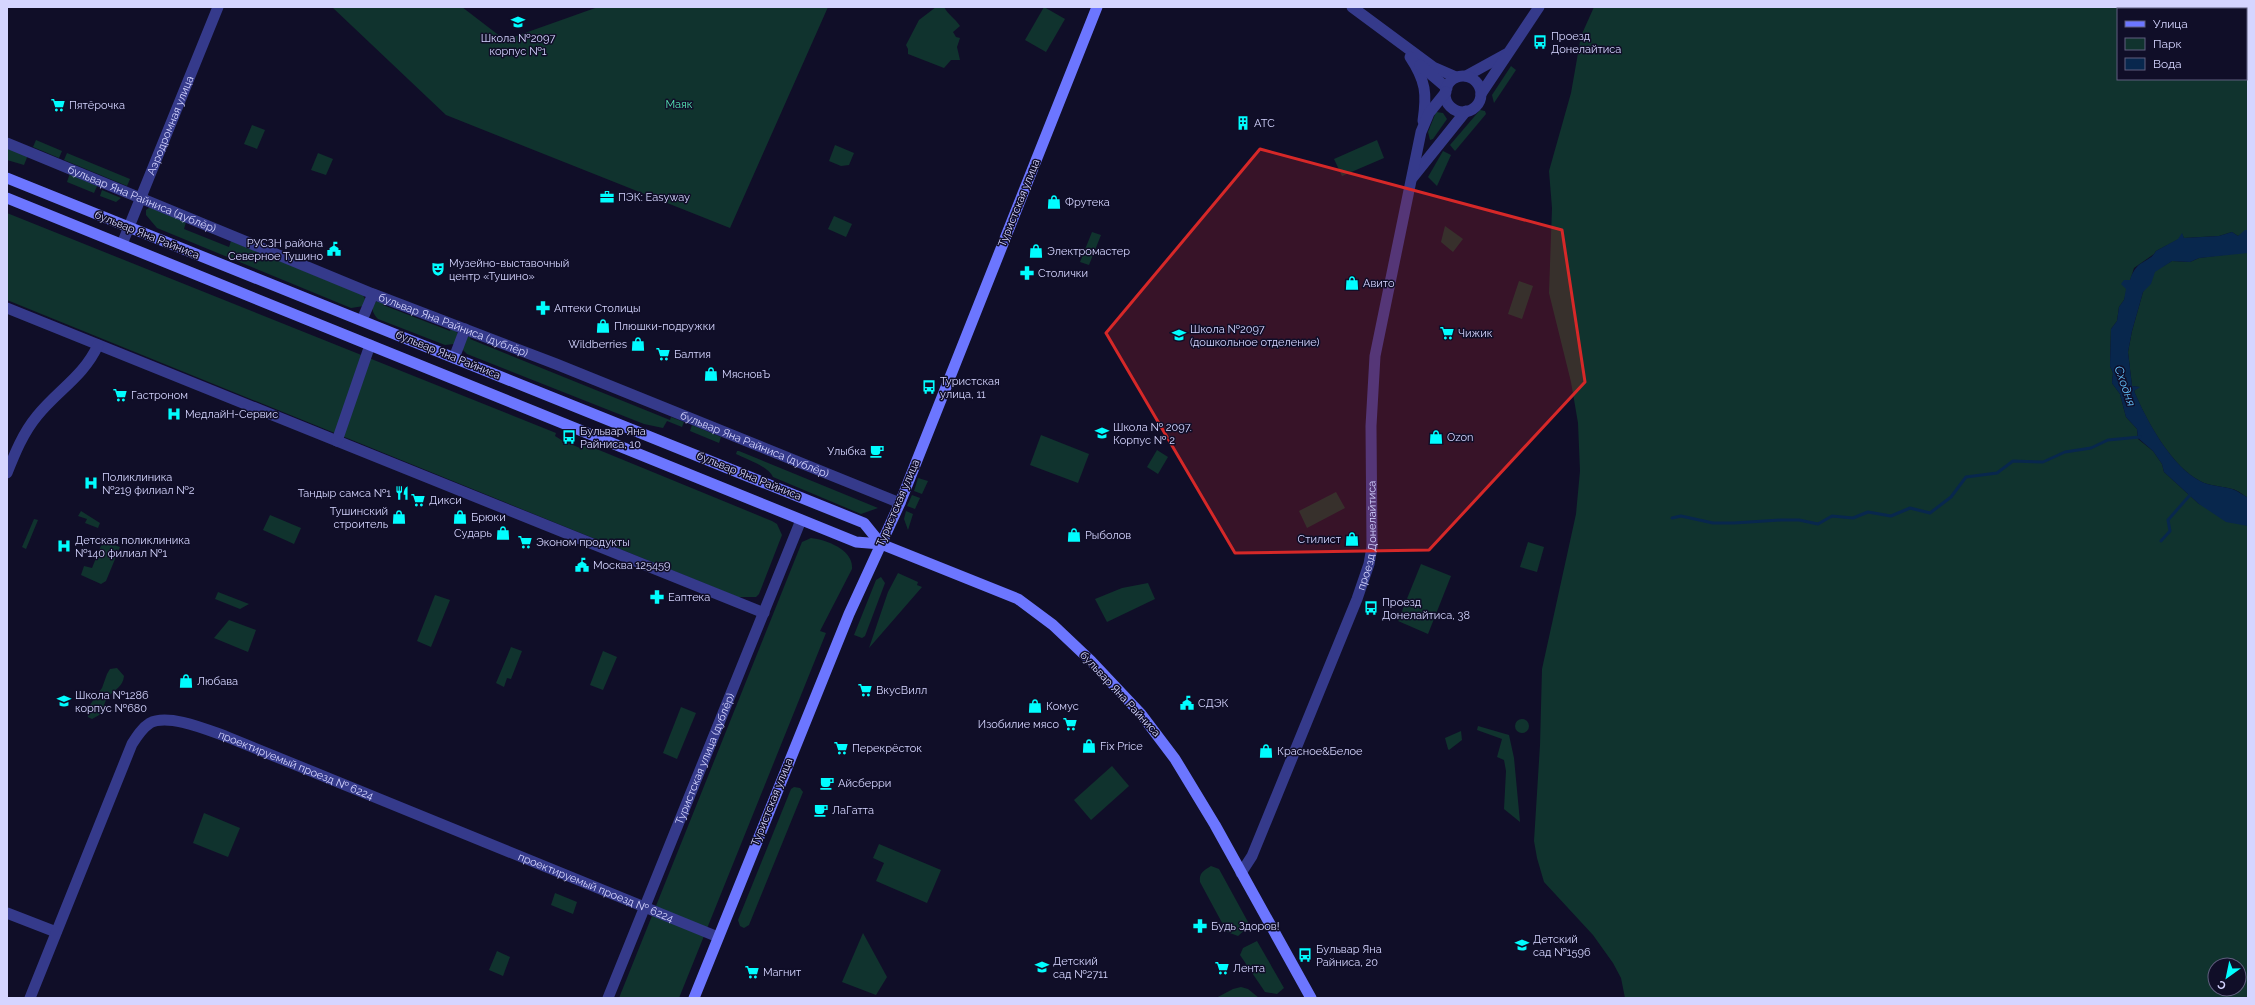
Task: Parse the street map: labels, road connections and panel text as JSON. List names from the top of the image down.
{
  "streets": {
    "main road": ["Туристская улица", "бульвар Яна Райниса"],
    "street": [
      "Аэродромная улица",
      "бульвар Яна Райниса (дублёр)",
      "проезд Донелайтиса",
      "Туристская улица (дублёр)",
      "проектируемый проезд № 6224"
    ]
  },
  "crossings": [
    ["Аэродромная улица", "бульвар Яна Райниса (дублёр)"],
    ["Аэродромная улица", "бульвар Яна Райниса"],
    ["бульвар Яна Райниса (дублёр)", "Туристская улица"],
    ["Туристская улица", "бульвар Яна Райниса"],
    ["Туристская улица", "проектируемый проезд № 6224"],
    ["бульвар Яна Райниса", "проезд Донелайтиса"],
    ["бульвар Яна Райниса", "Туристская улица (дублёр)"],
    ["Туристская улица (дублёр)", "проектируемый проезд № 6224"]
  ],
  "water": ["Сходня"],
  "parks": ["Маяк"],
  "places": {
    "school or university": [
      "Школа №2097 корпус №1",
      "Школа №2097 (дошкольное отделение)",
      "Школа № 2097. Корпус № 2",
      "Школа №1286 корпус №680",
      "Детский сад №1596",
      "Детский сад №2711"
    ],
    "bus stop": [
      "Проезд Донелайтиса",
      "Туристская улица, 11",
      "Бульвар Яна Райниса, 10",
      "Проезд Донелайтиса, 38",
      "Бульвар Яна Райниса, 20"
    ],
    "supermarket": [
      "Пятёрочка",
      "Чижик",
      "Балтия",
      "Гастроном",
      "Дикси",
      "Эконом продукты",
      "ВкусВилл",
      "Изобилие мясо",
      "Перекрёсток",
      "Лента",
      "Магнит"
    ],
    "building": ["АТС"],
    "office": ["ПЭК: Easyway"],
    "shop": [
      "Фрутека",
      "Электромастер",
      "Авито",
      "Плюшки-подружки",
      "Wildberries",
      "МясновЪ",
      "Ozon",
      "Тушинский строитель",
      "Брюки",
      "Сударь",
      "Рыболов",
      "Стилист",
      "Любава",
      "Комус",
      "Fix Price",
      "Красное&Белое"
    ],
    "public building": ["РУСЗН района Северное Тушино", "Москва 125459", "СДЭК"],
    "theatre": ["Музейно-выставочный центр «Тушино»"],
    "pharmacy": [
      "Столички",
      "Аптеки Столицы",
      "Еаптека",
      "Будь Здоров!"
    ],
    "hospital": ["МедлайН-Сервис", "Поликлиника №219 филиал №2", "Детская поликлиника №140 филиал №1"],
    "cafe": ["Улыбка", "Айсберри", "ЛаГатта"],
    "restaurant": ["Тандыр самса №1"]
  },
  "legend": ["Улица", "Парк", "Вода"],
  "north": "bottom left"
}
